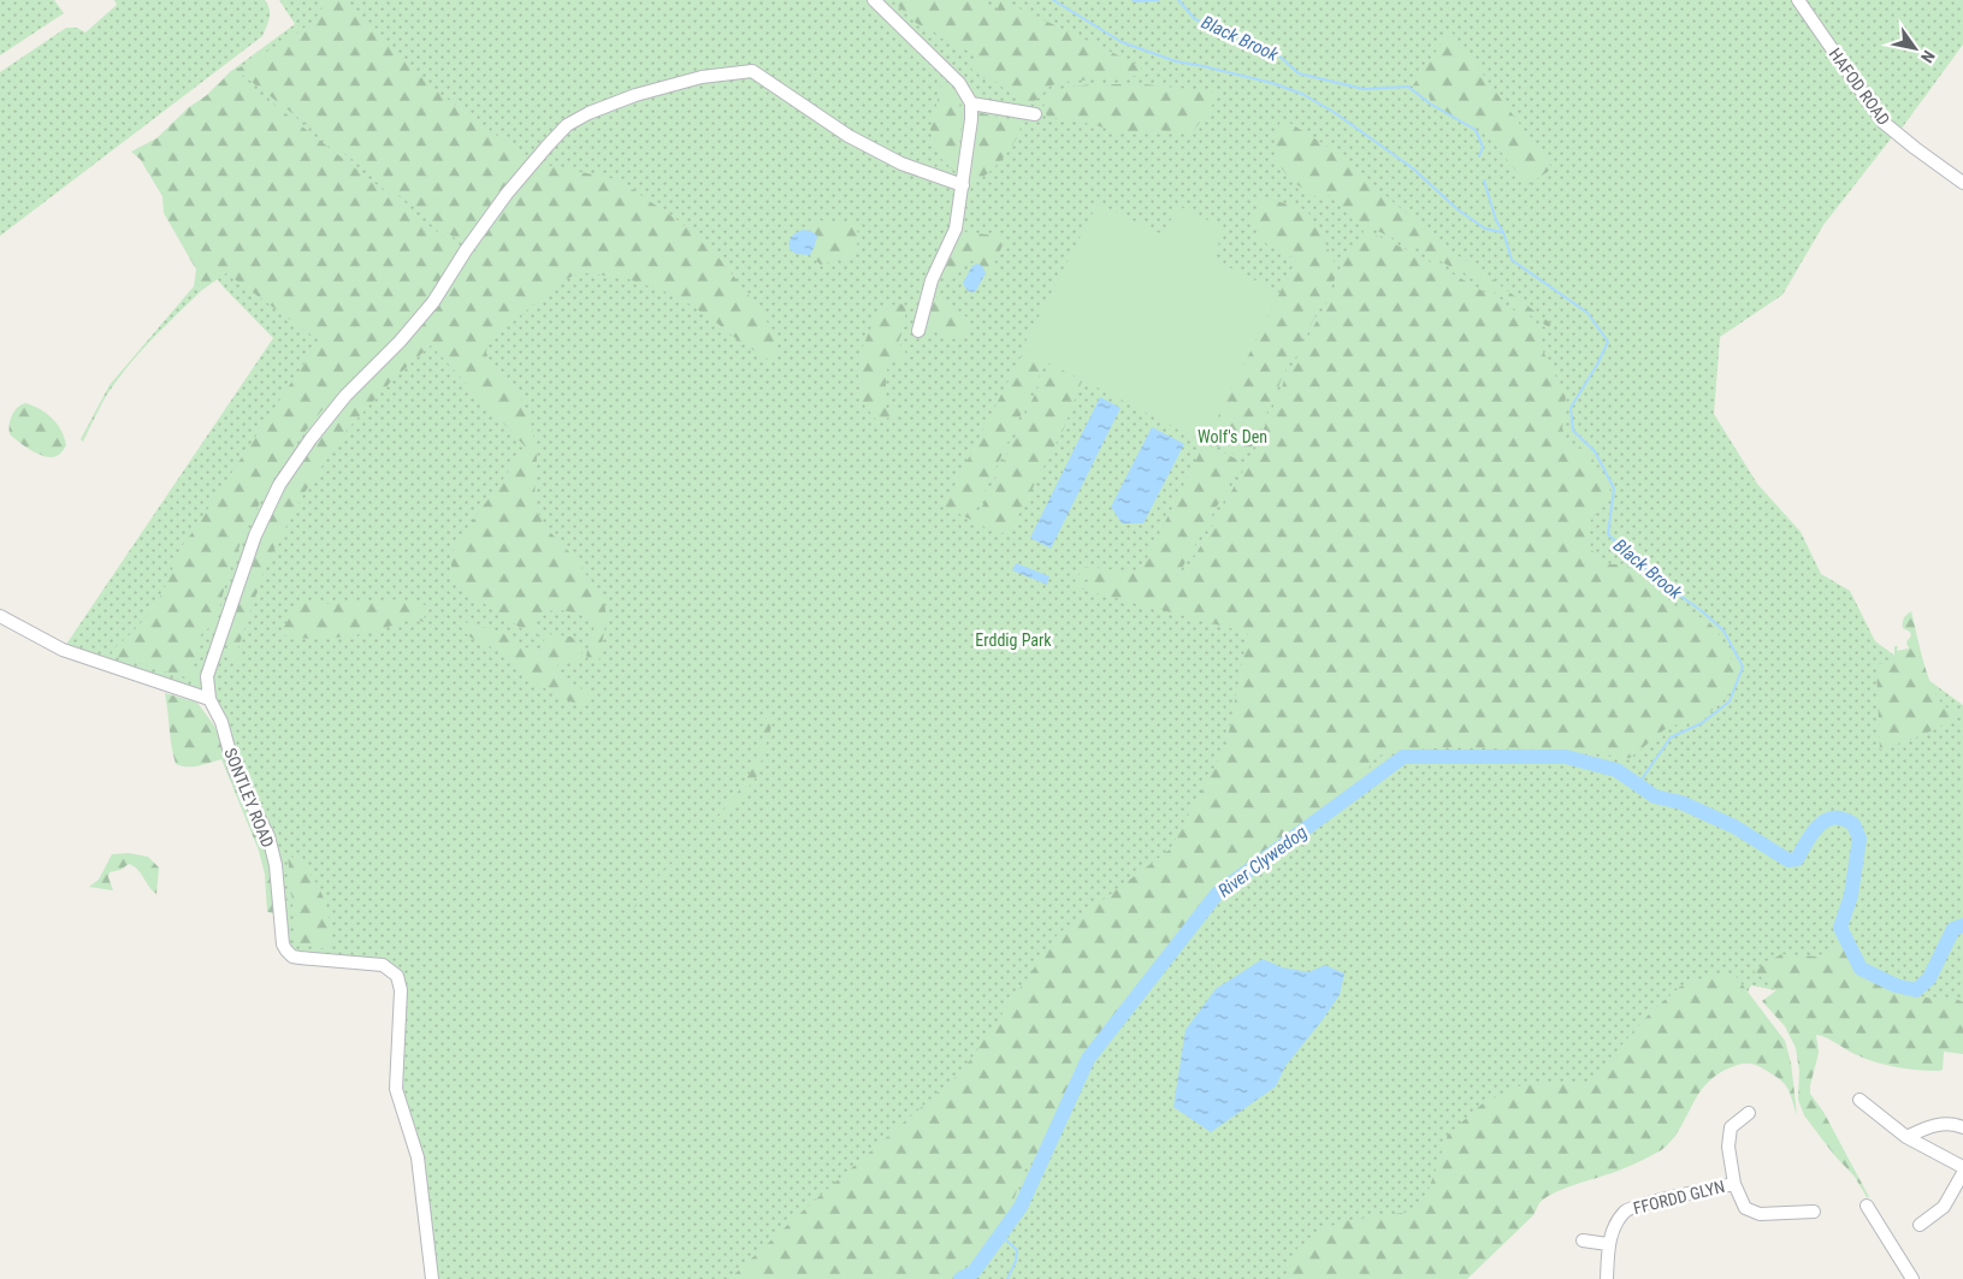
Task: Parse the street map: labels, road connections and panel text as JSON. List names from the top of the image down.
{
  "streets": {
    "street": ["HAFOD ROAD", "SONTLEY ROAD", "FFORDD GLYN"]
  },
  "water": ["Black Brook", "River Clywedog"],
  "parks": ["Wolf's Den", "Erddig Park"],
  "north": "bottom right"
}
